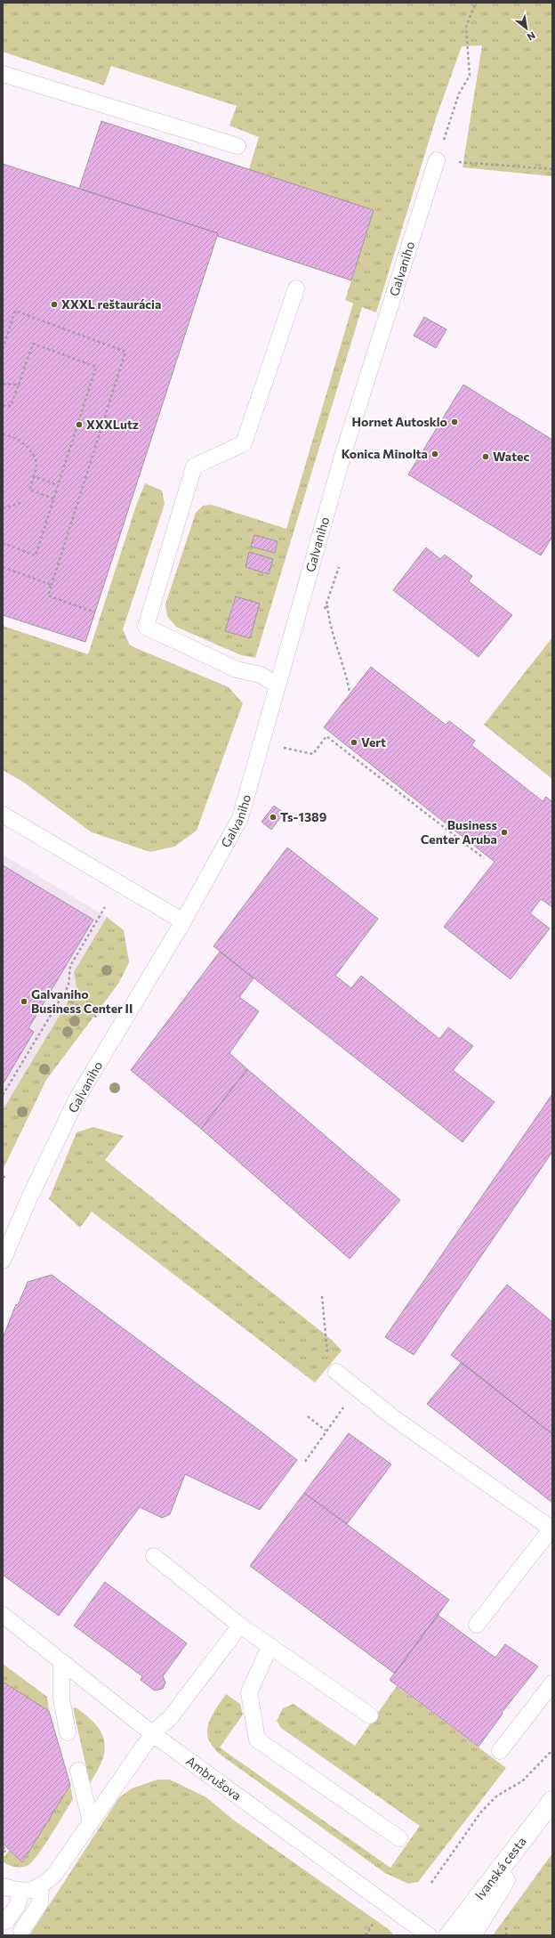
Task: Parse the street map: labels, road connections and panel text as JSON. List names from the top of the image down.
{
  "streets": {
    "street": ["Ivanská cesta"],
    "lane": ["Galvaniho", "Ambrušova"]
  },
  "places": [
    "XXXL reštaurácia",
    "Hornet Autosklo",
    "XXXLutz",
    "Konica Minolta",
    "Watec",
    "Vert",
    "Ts-1389",
    "Business Center Aruba",
    "Galvaniho Business Center II"
  ],
  "north": "bottom right"
}
